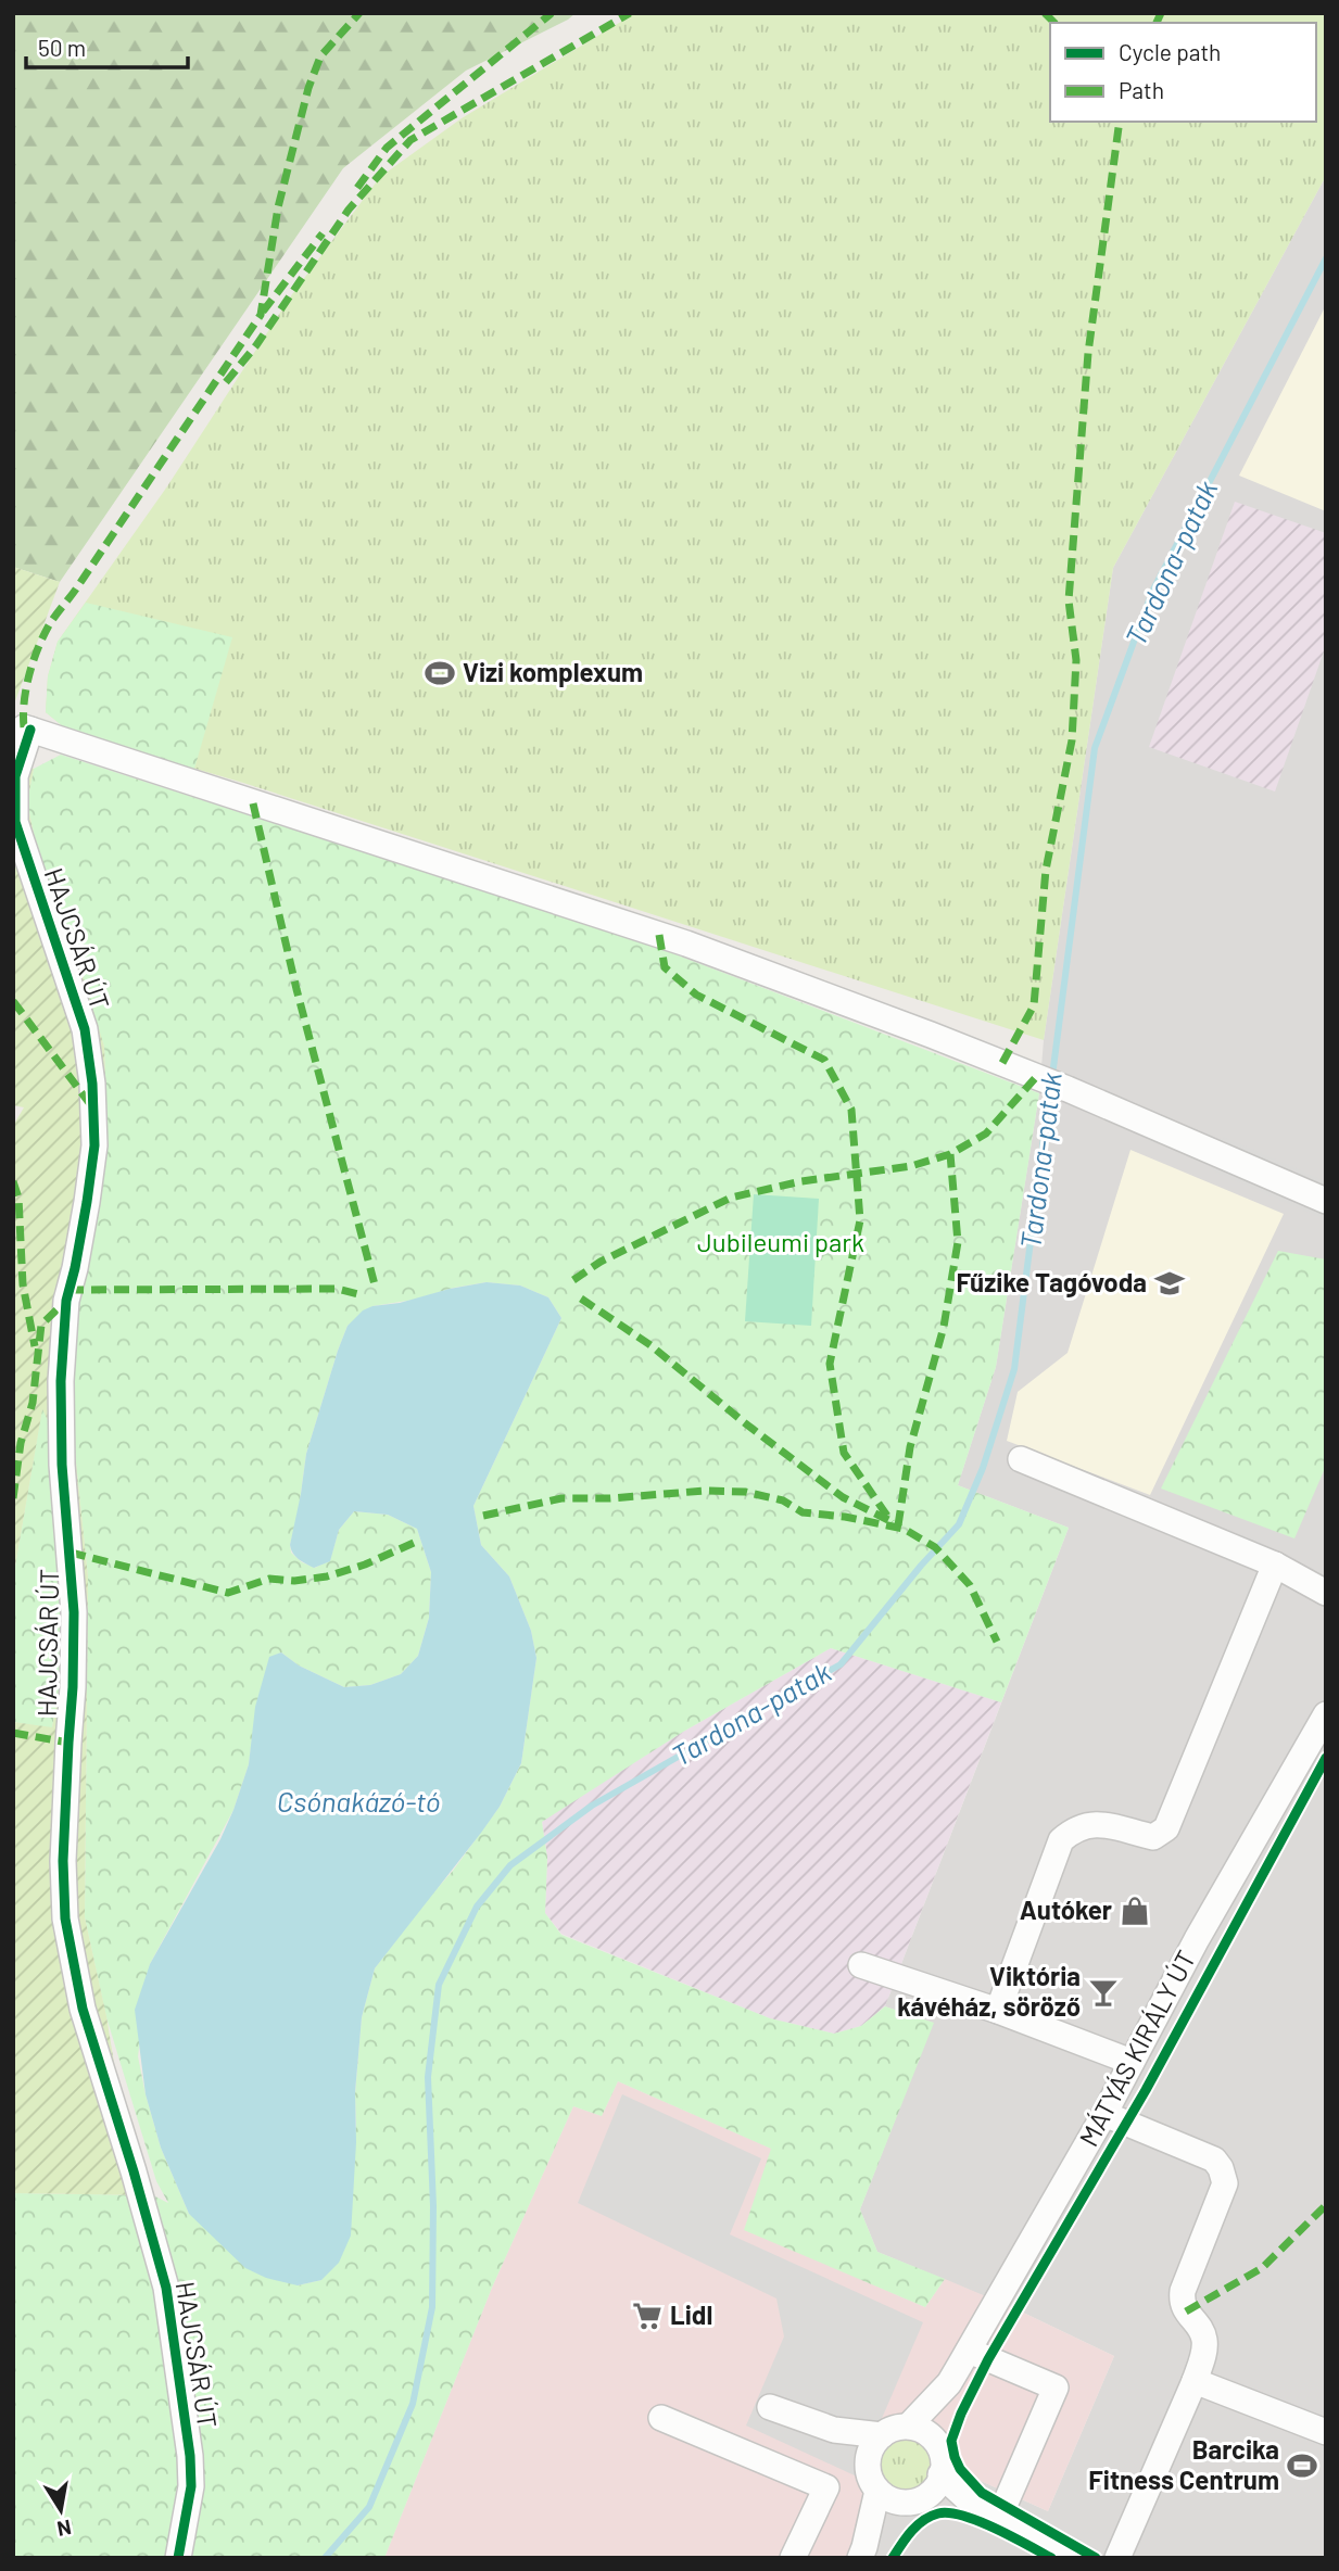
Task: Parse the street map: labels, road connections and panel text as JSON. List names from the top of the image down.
{
  "streets": {
    "street": ["HAJCSÁR ÚT", "MÁTYÁS KIRÁLY ÚT"]
  },
  "water": ["Tardona-patak", "Csónakázó-tó"],
  "parks": ["Jubileumi park"],
  "places": {
    "sports": ["Vizi komplexum", "Barcika Fitness Centrum"],
    "school or university": ["Fűzike Tagóvoda"],
    "shop": ["Autóker"],
    "bar": ["Viktória kávéház, söröző"],
    "supermarket": ["Lidl"]
  },
  "legend": ["Cycle path", "Path"],
  "scale_bar": "50 m",
  "north": "bottom"
}
